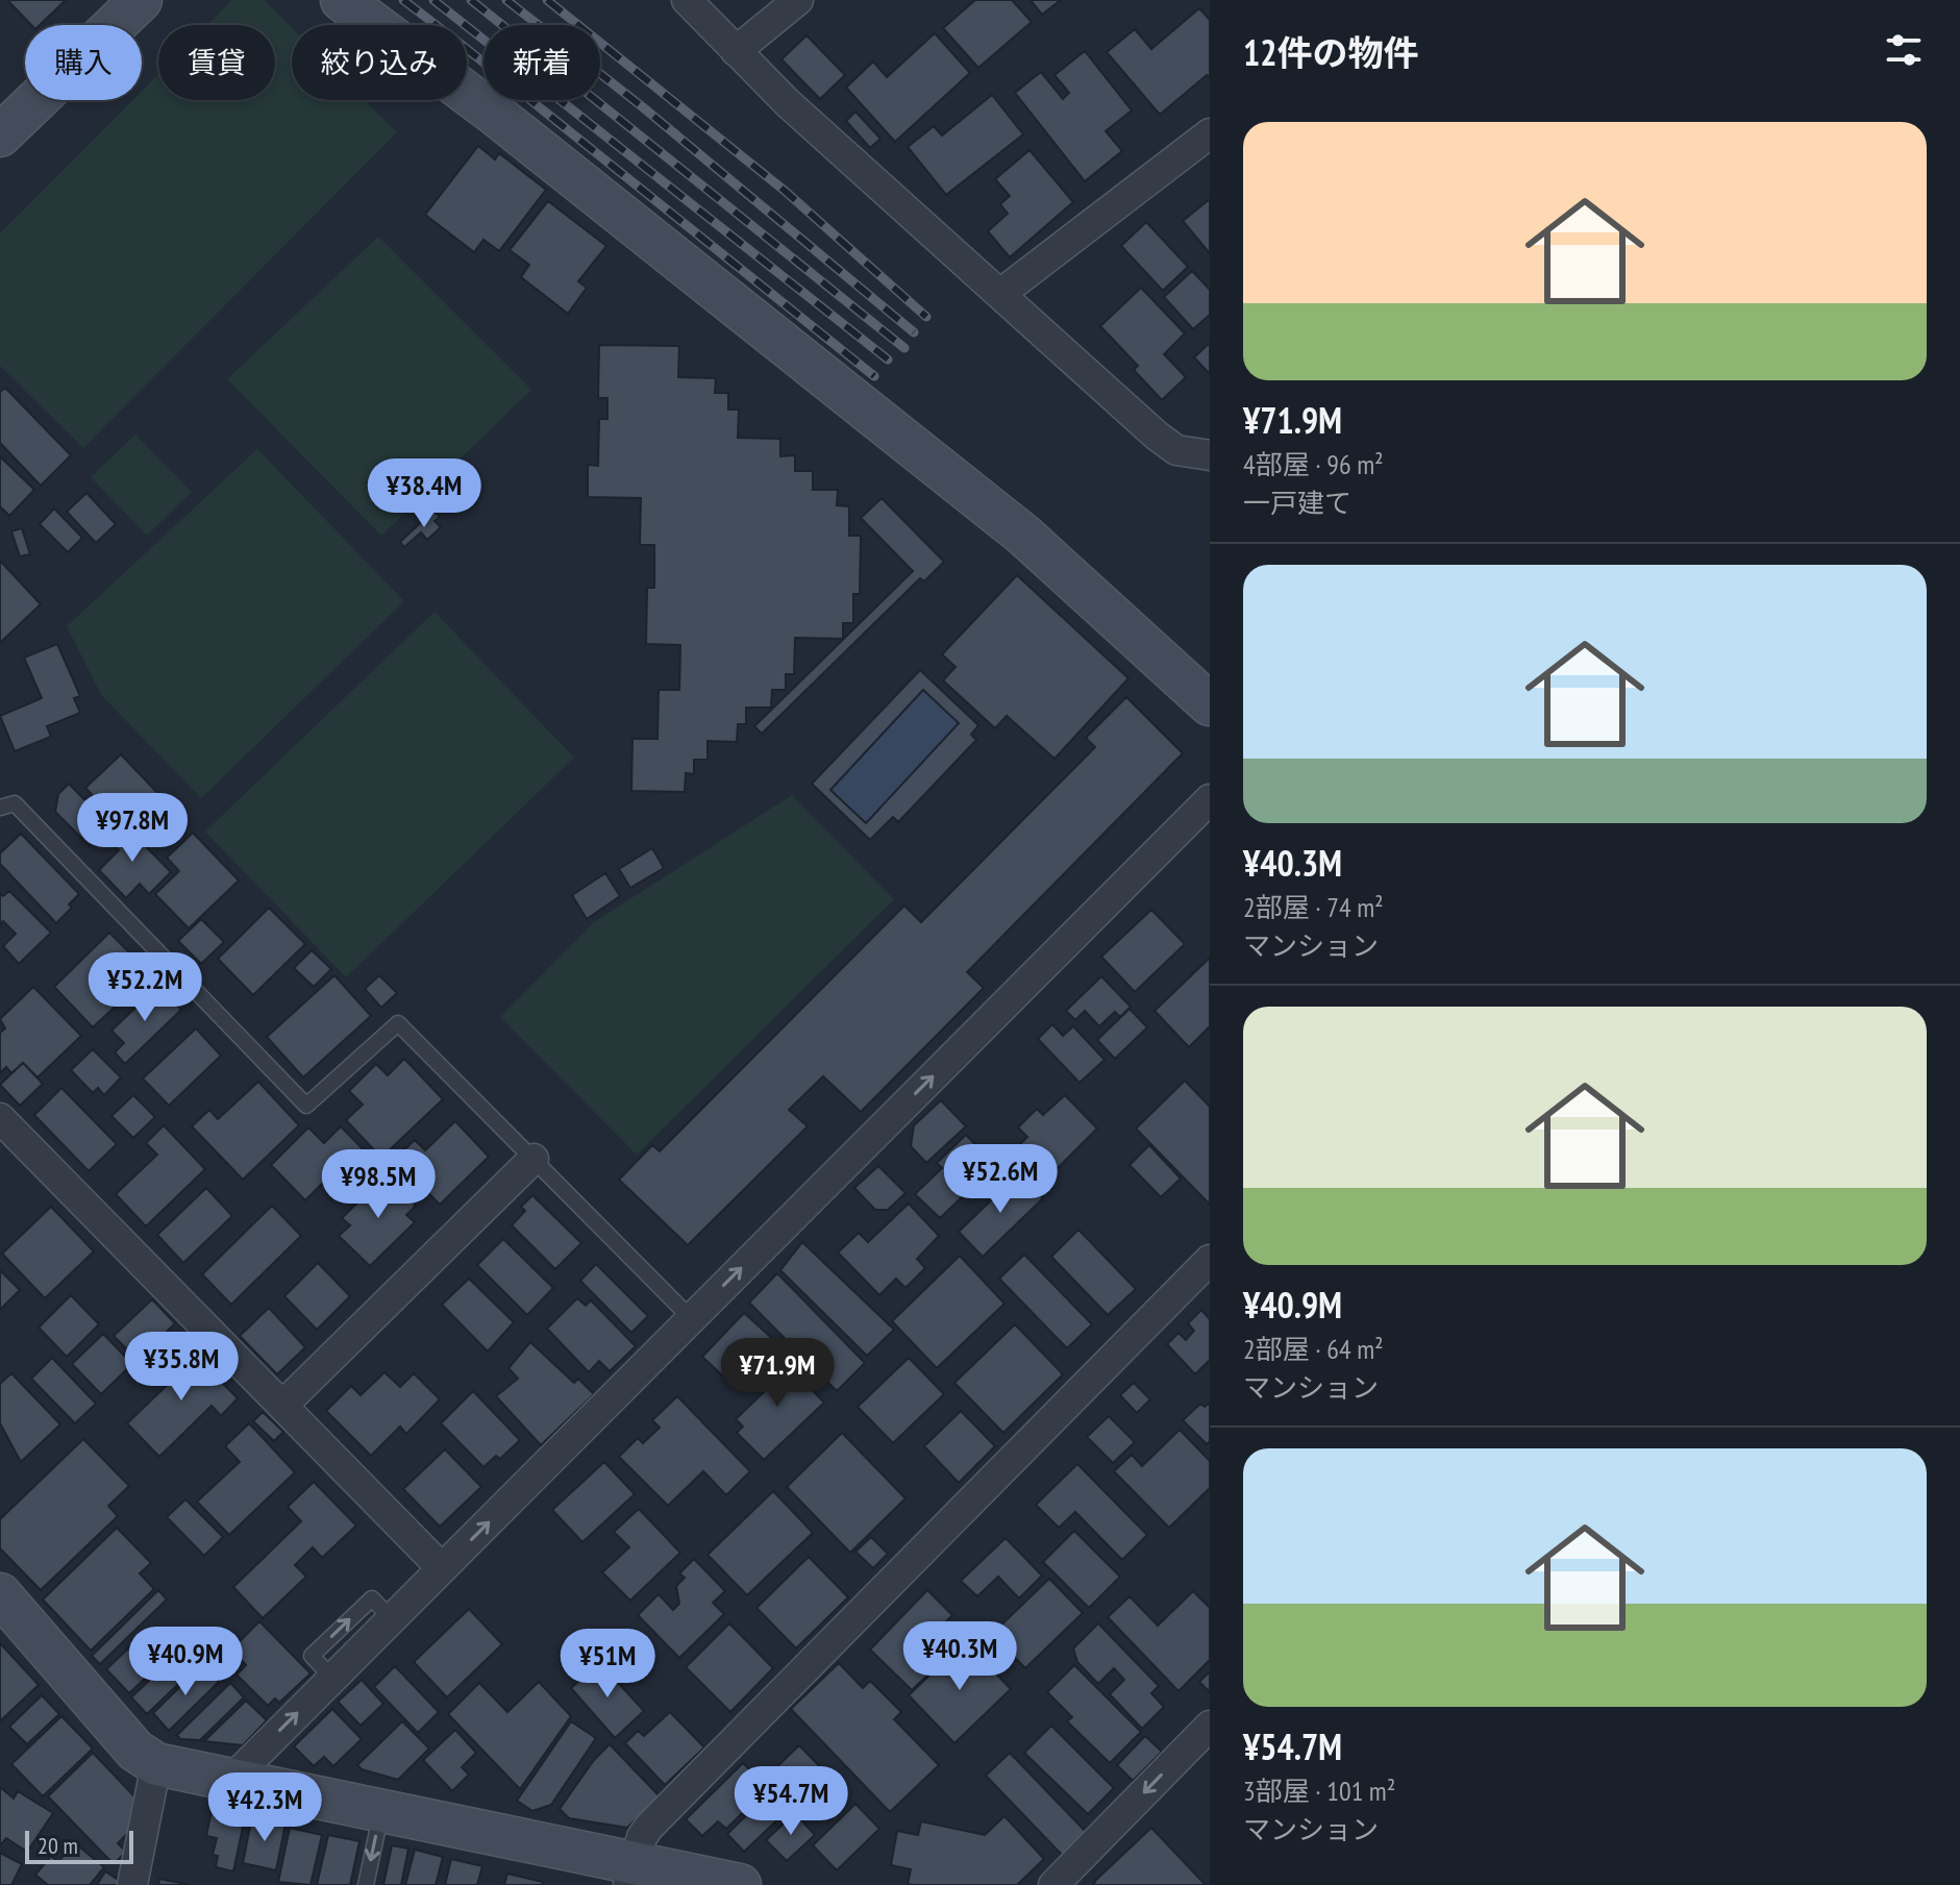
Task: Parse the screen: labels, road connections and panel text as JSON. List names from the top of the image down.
{
  "scale_bar": "20 m",
  "page": {
    "heading": "12件の物件",
    "chip": [
      "購入",
      "賃貸",
      "絞り込み",
      "新着"
    ],
    "list": [
      {
        "name": "¥71.9M",
        "note": "4部屋 · 96 m² · 一戸建て"
      },
      {
        "name": "¥40.3M",
        "note": "2部屋 · 74 m² · マンション"
      },
      {
        "name": "¥40.9M",
        "note": "2部屋 · 64 m² · マンション"
      },
      {
        "name": "¥54.7M",
        "note": "3部屋 · 101 m² · マンション"
      }
    ],
    "price": [
      "¥38.4M",
      "¥97.8M",
      "¥52.2M",
      "¥52.6M",
      "¥98.5M",
      "¥35.8M",
      "¥71.9M",
      "¥40.3M",
      "¥40.9M",
      "¥51M",
      "¥54.7M",
      "¥42.3M"
    ],
    "scale": "20 m"
  }
}
